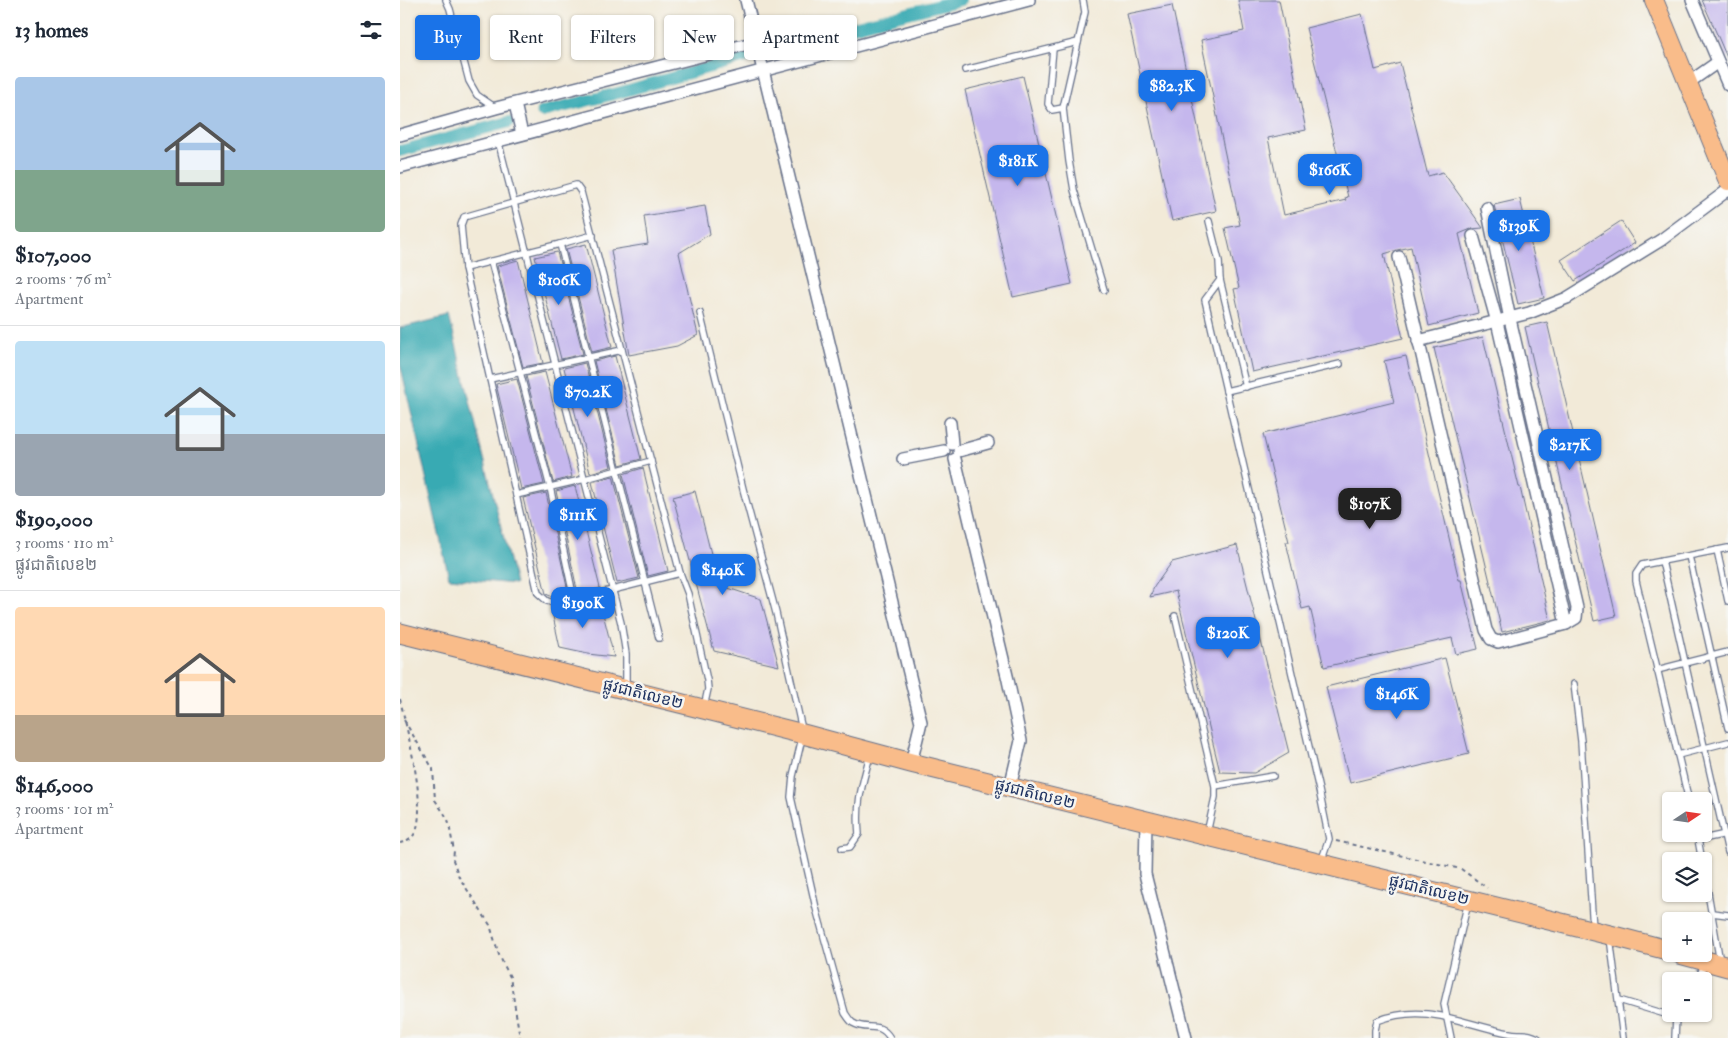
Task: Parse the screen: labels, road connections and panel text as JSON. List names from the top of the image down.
{
  "streets": {
    "highway": ["ផ្លូវជាតិលេខ២"]
  },
  "north": "right",
  "page": {
    "heading": "13 homes",
    "chip": [
      "Buy",
      "Rent",
      "Filters",
      "New",
      "Apartment"
    ],
    "list": [
      {
        "name": "$107,000",
        "note": "2 rooms · 76 m² · Apartment"
      },
      {
        "name": "$190,000",
        "note": "3 rooms · 110 m² · ផ្លូវជាតិលេខ២"
      },
      {
        "name": "$146,000",
        "note": "3 rooms · 101 m² · Apartment"
      }
    ],
    "price": [
      "$82.3K",
      "$181K",
      "$166K",
      "$139K",
      "$106K",
      "$70.2K",
      "$217K",
      "$107K",
      "$111K",
      "$140K",
      "$190K",
      "$120K",
      "$146K"
    ],
    "map_buttons": ["+", "−"]
  }
}
